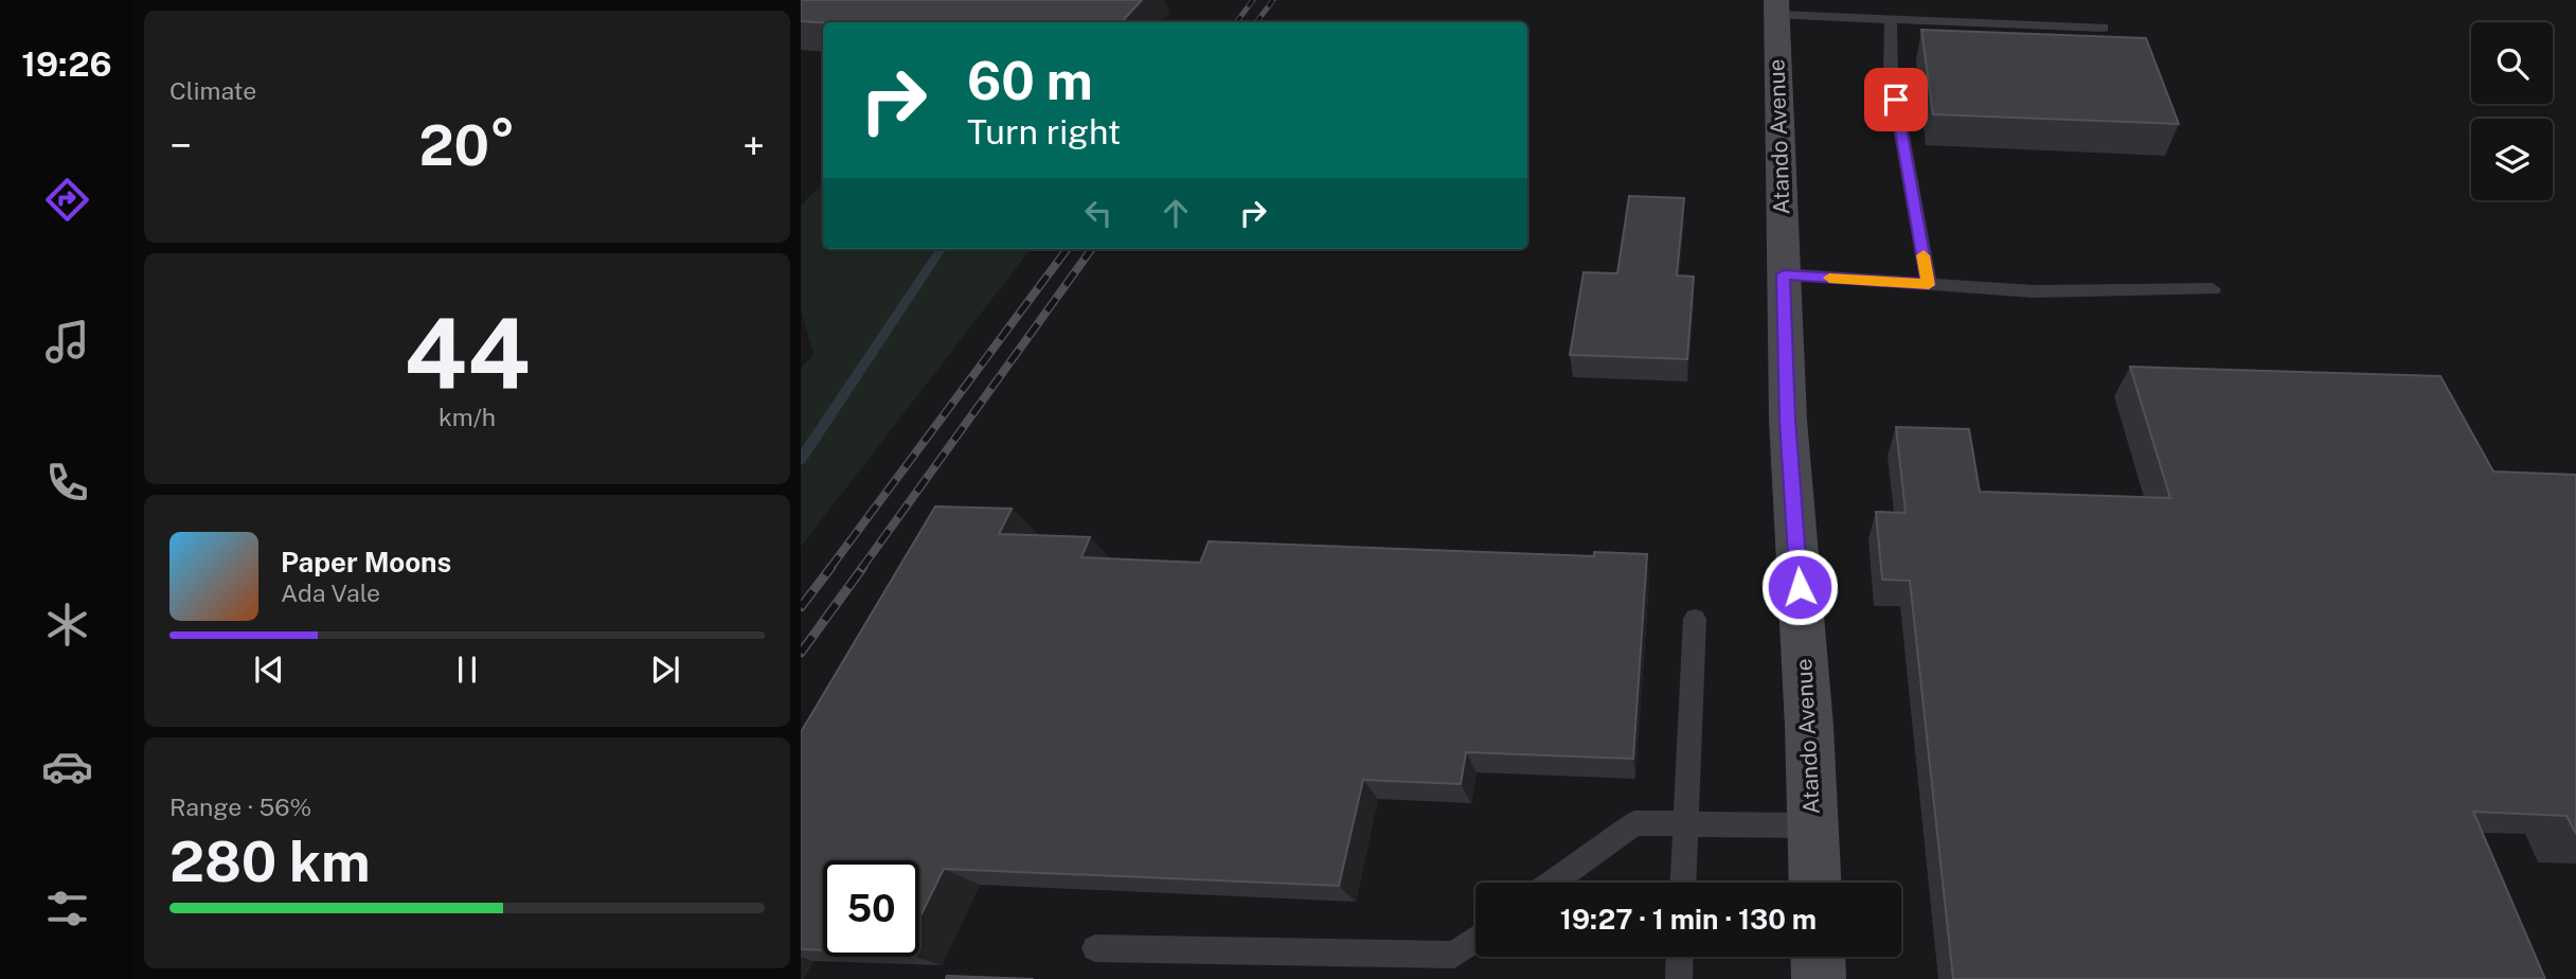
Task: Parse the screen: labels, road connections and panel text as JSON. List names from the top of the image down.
{
  "streets": {
    "main road": ["Atando Avenue"]
  },
  "page": {
    "tabs": "19:26",
    "tile": [
      "Climate",
      ["44", "km/h"],
      ["Range · 56%", "280 km"]
    ],
    "turn": ["60 m", "Turn right"],
    "heat": ["−", "20°", "+"],
    "song": ["Paper Moons", "Ada Vale"],
    "limit": "50",
    "trip": "19:27 · 1 min · 130 m"
  }
}
